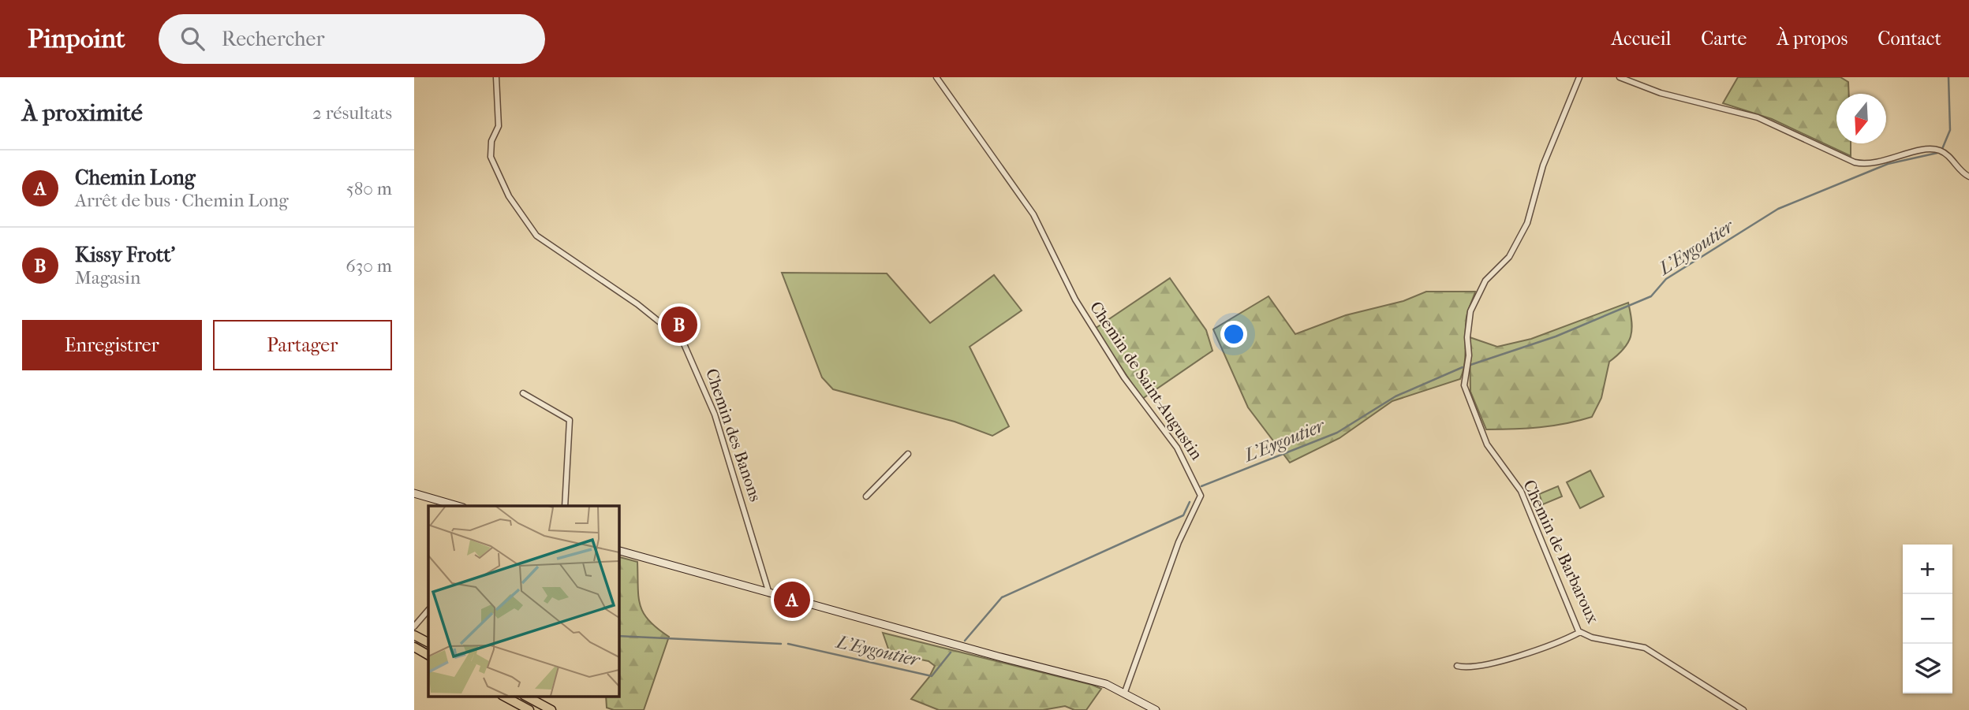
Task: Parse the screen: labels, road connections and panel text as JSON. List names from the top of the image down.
{
  "streets": {
    "street": ["Chemin de Saint-Augustin", "Chemin des Banons", "Chemin de Barbaroux"]
  },
  "water": ["L'Eygoutier"],
  "north": "bottom",
  "page": {
    "header": "Pinpoint",
    "search": "Rechercher",
    "nav": [
      "Accueil",
      "Carte",
      "À propos",
      "Contact"
    ],
    "heading": ["À proximité", "2 résultats"],
    "list": [
      {
        "mark": "A",
        "name": "Chemin Long",
        "note": "Arrêt de bus · Chemin Long",
        "value": "580 m"
      },
      {
        "mark": "B",
        "name": "Kissy Frott'",
        "note": "Magasin",
        "value": "630 m"
      }
    ],
    "buttons": ["Enregistrer", "Partager"],
    "pins": ["B", "A"],
    "map_buttons": ["+", "−"]
  }
}
